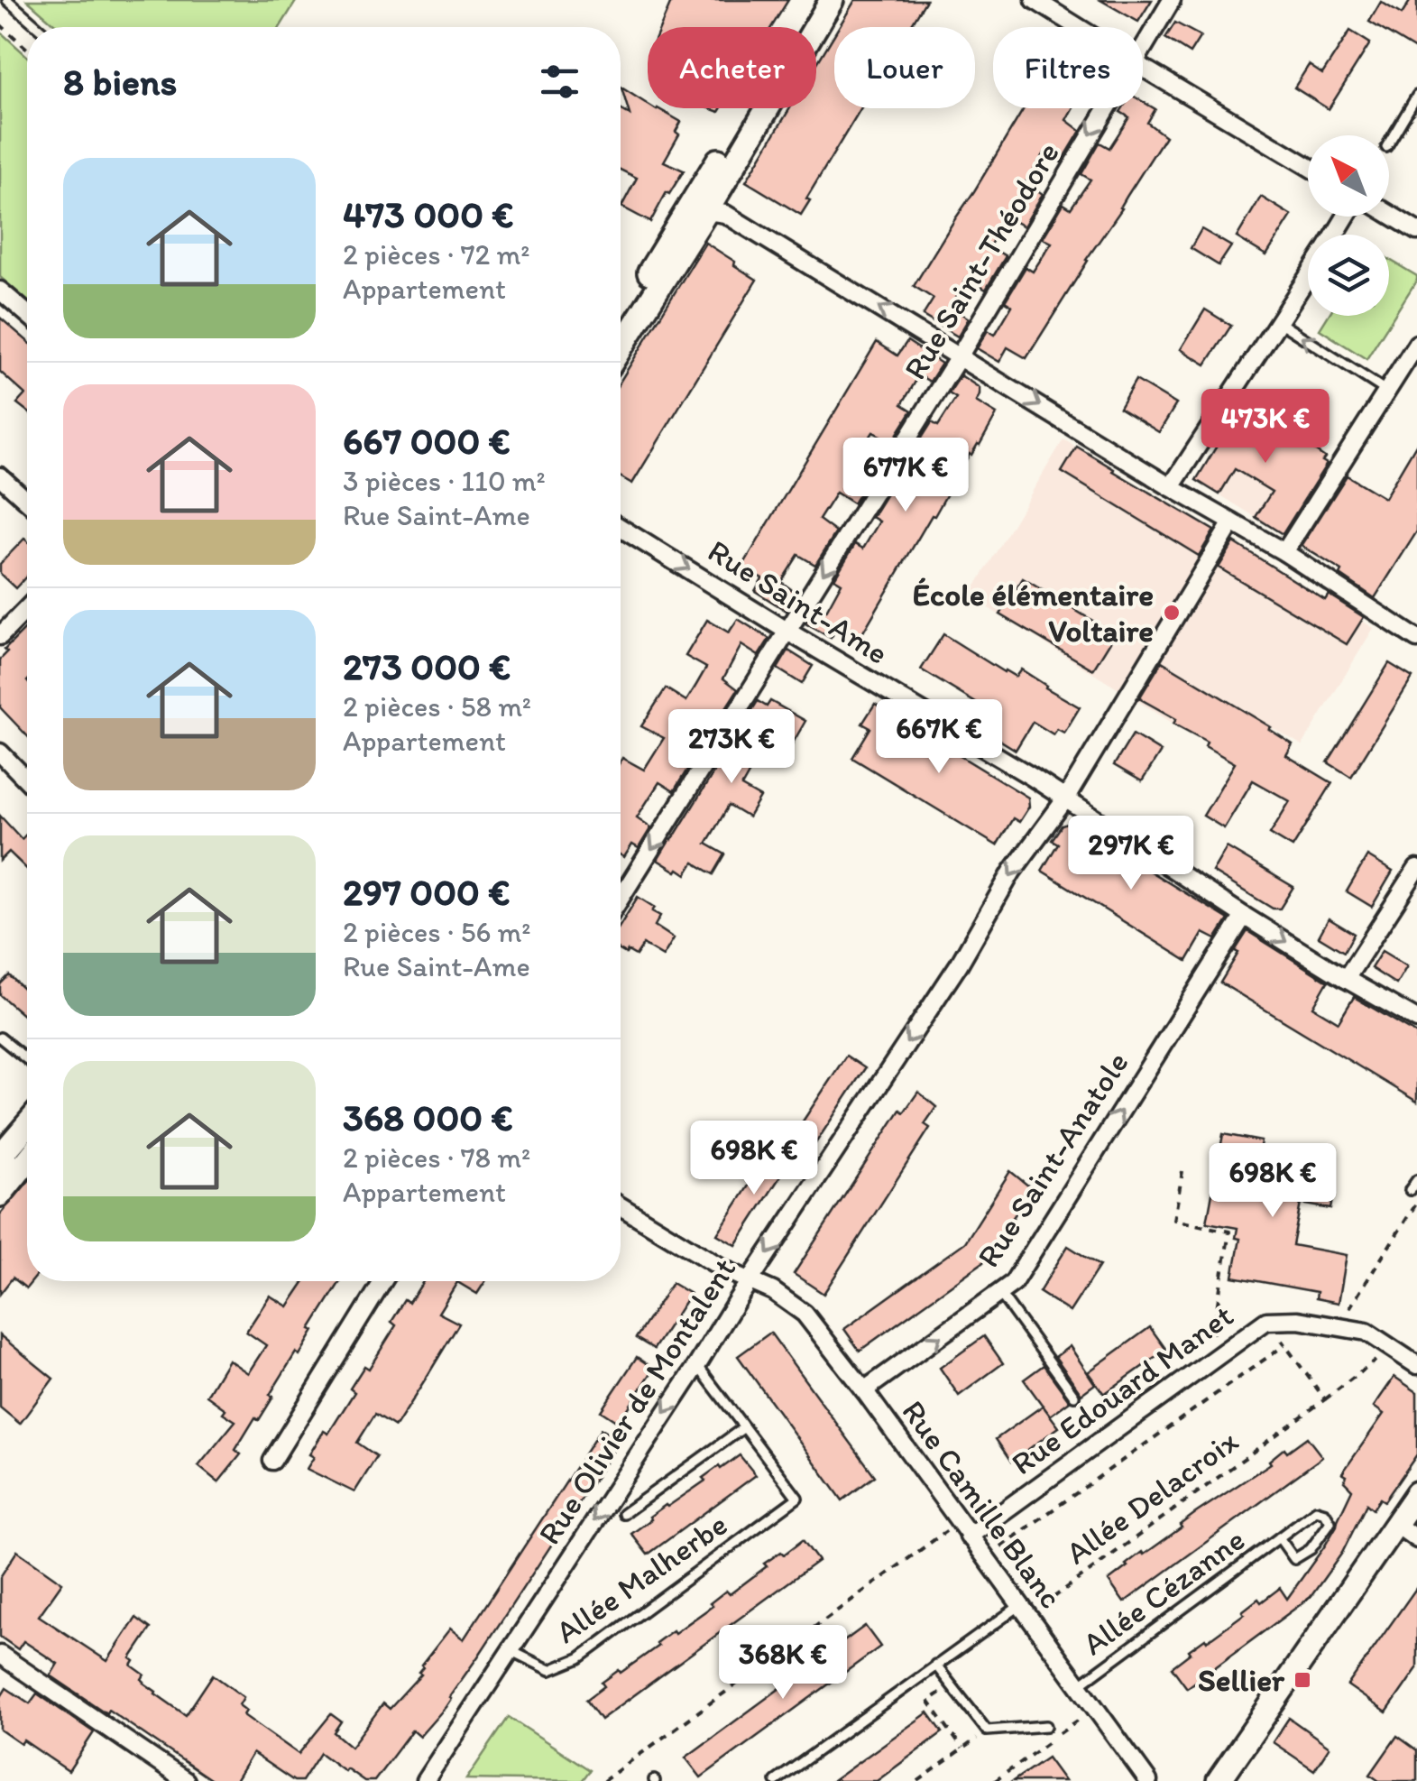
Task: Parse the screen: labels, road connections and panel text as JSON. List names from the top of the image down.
{
  "streets": {
    "street": [
      "Rue Saint-Théodore",
      "Rue Saint-Ame",
      "Rue Saint-Anatole",
      "Rue Edouard Manet",
      "Rue Olivier de Montalent",
      "Rue Camille Blanc"
    ],
    "lane": ["Allée Malherbe", "Allée Cézanne"],
    "path": ["Allée Delacroix"]
  },
  "crossings": [
    ["Rue Saint-Théodore", "Rue Saint-Ame"],
    ["Rue Saint-Ame", "Rue Saint-Anatole"],
    ["Rue Saint-Ame", "Rue Olivier de Montalent"],
    ["Rue Saint-Anatole", "Rue Camille Blanc"],
    ["Rue Edouard Manet", "Allée Delacroix"],
    ["Rue Edouard Manet", "Rue Camille Blanc"],
    ["Rue Olivier de Montalent", "Rue Camille Blanc"],
    ["Rue Olivier de Montalent", "Allée Malherbe"],
    ["Allée Delacroix", "Rue Camille Blanc"],
    ["Rue Camille Blanc", "Allée Cézanne"]
  ],
  "one_way": ["Rue Saint-Théodore", "Rue Saint-Anatole", "Rue Olivier de Montalent"],
  "places": {
    "other": ["École élémentaire Voltaire"],
    "transit": ["Sellier"]
  },
  "north": "top left",
  "page": {
    "chip": ["Acheter", "Louer", "Filtres"],
    "heading": "8 biens",
    "list": [
      {
        "name": "473 000 €",
        "note": "2 pièces · 72 m² · Appartement"
      },
      {
        "name": "667 000 €",
        "note": "3 pièces · 110 m² · Rue Saint-Ame"
      },
      {
        "name": "273 000 €",
        "note": "2 pièces · 58 m² · Appartement"
      },
      {
        "name": "297 000 €",
        "note": "2 pièces · 56 m² · Rue Saint-Ame"
      },
      {
        "name": "368 000 €",
        "note": "2 pièces · 78 m² · Appartement"
      }
    ],
    "price": [
      "473K €",
      "677K €",
      "667K €",
      "273K €",
      "297K €",
      "698K €",
      "698K €",
      "368K €"
    ]
  }
}
